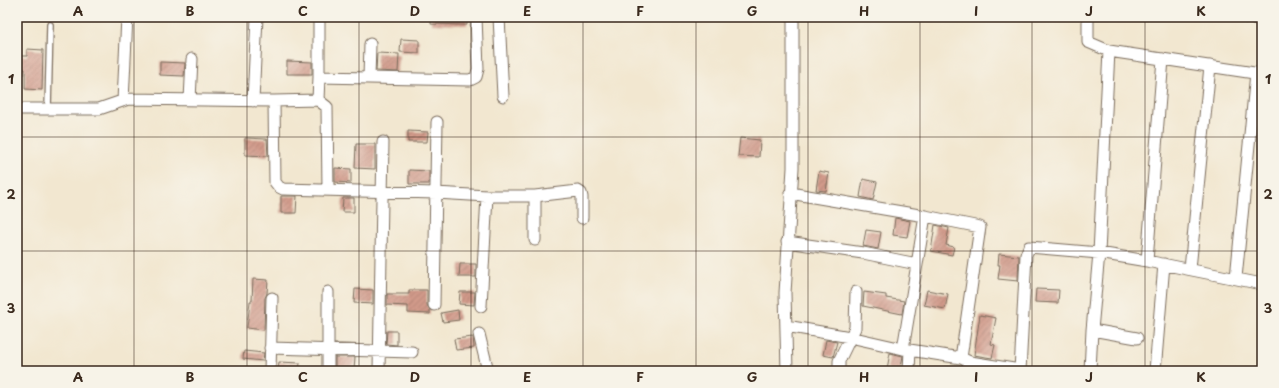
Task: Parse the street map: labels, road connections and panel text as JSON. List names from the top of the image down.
{
  "grid": {
    "columns": [
      "A",
      "B",
      "C",
      "D",
      "E",
      "F",
      "G",
      "H",
      "I",
      "J",
      "K"
    ],
    "rows": ["1", "2", "3"]
  }
}
